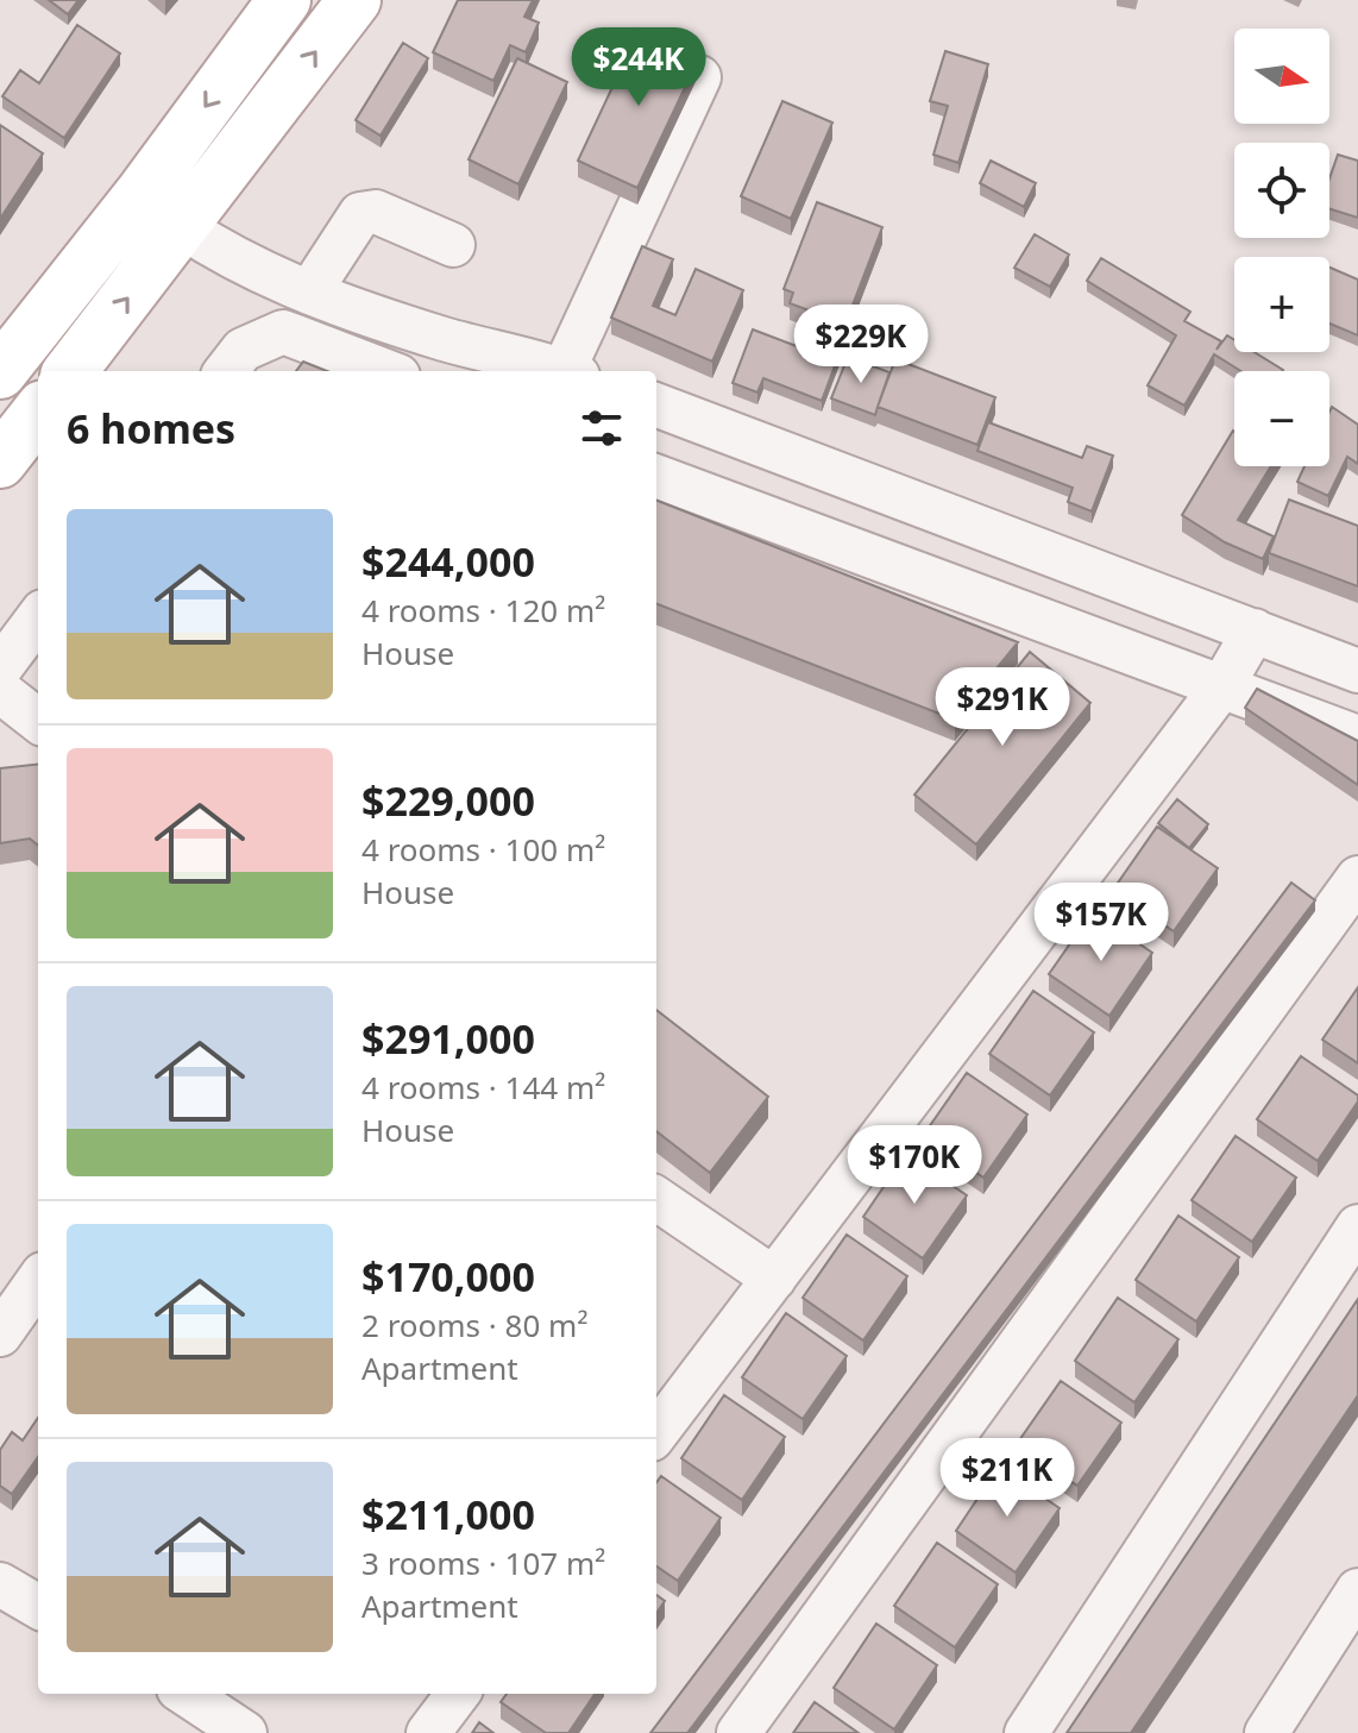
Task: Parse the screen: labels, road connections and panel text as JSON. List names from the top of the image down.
{
  "north": "right",
  "page": {
    "price": [
      "$244K",
      "$229K",
      "$291K",
      "$157K",
      "$170K",
      "$211K"
    ],
    "map_buttons": ["+", "−"],
    "heading": "6 homes",
    "list": [
      {
        "name": "$244,000",
        "note": "4 rooms · 120 m² · House"
      },
      {
        "name": "$229,000",
        "note": "4 rooms · 100 m² · House"
      },
      {
        "name": "$291,000",
        "note": "4 rooms · 144 m² · House"
      },
      {
        "name": "$170,000",
        "note": "2 rooms · 80 m² · Apartment"
      },
      {
        "name": "$211,000",
        "note": "3 rooms · 107 m² · Apartment"
      }
    ]
  }
}
